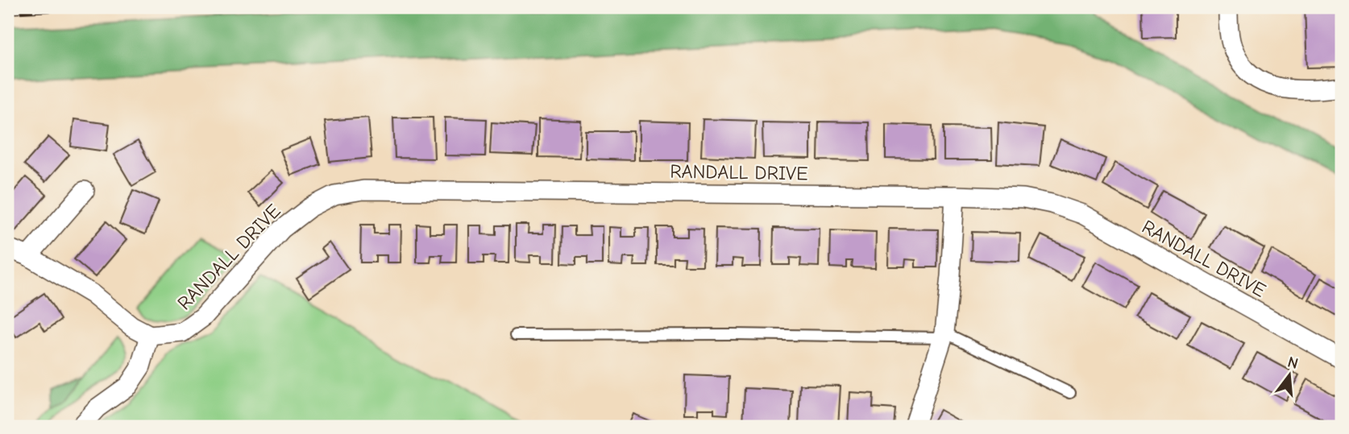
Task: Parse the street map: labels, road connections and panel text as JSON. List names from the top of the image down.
{
  "streets": {
    "street": ["RANDALL DRIVE"]
  },
  "north": "top"
}
